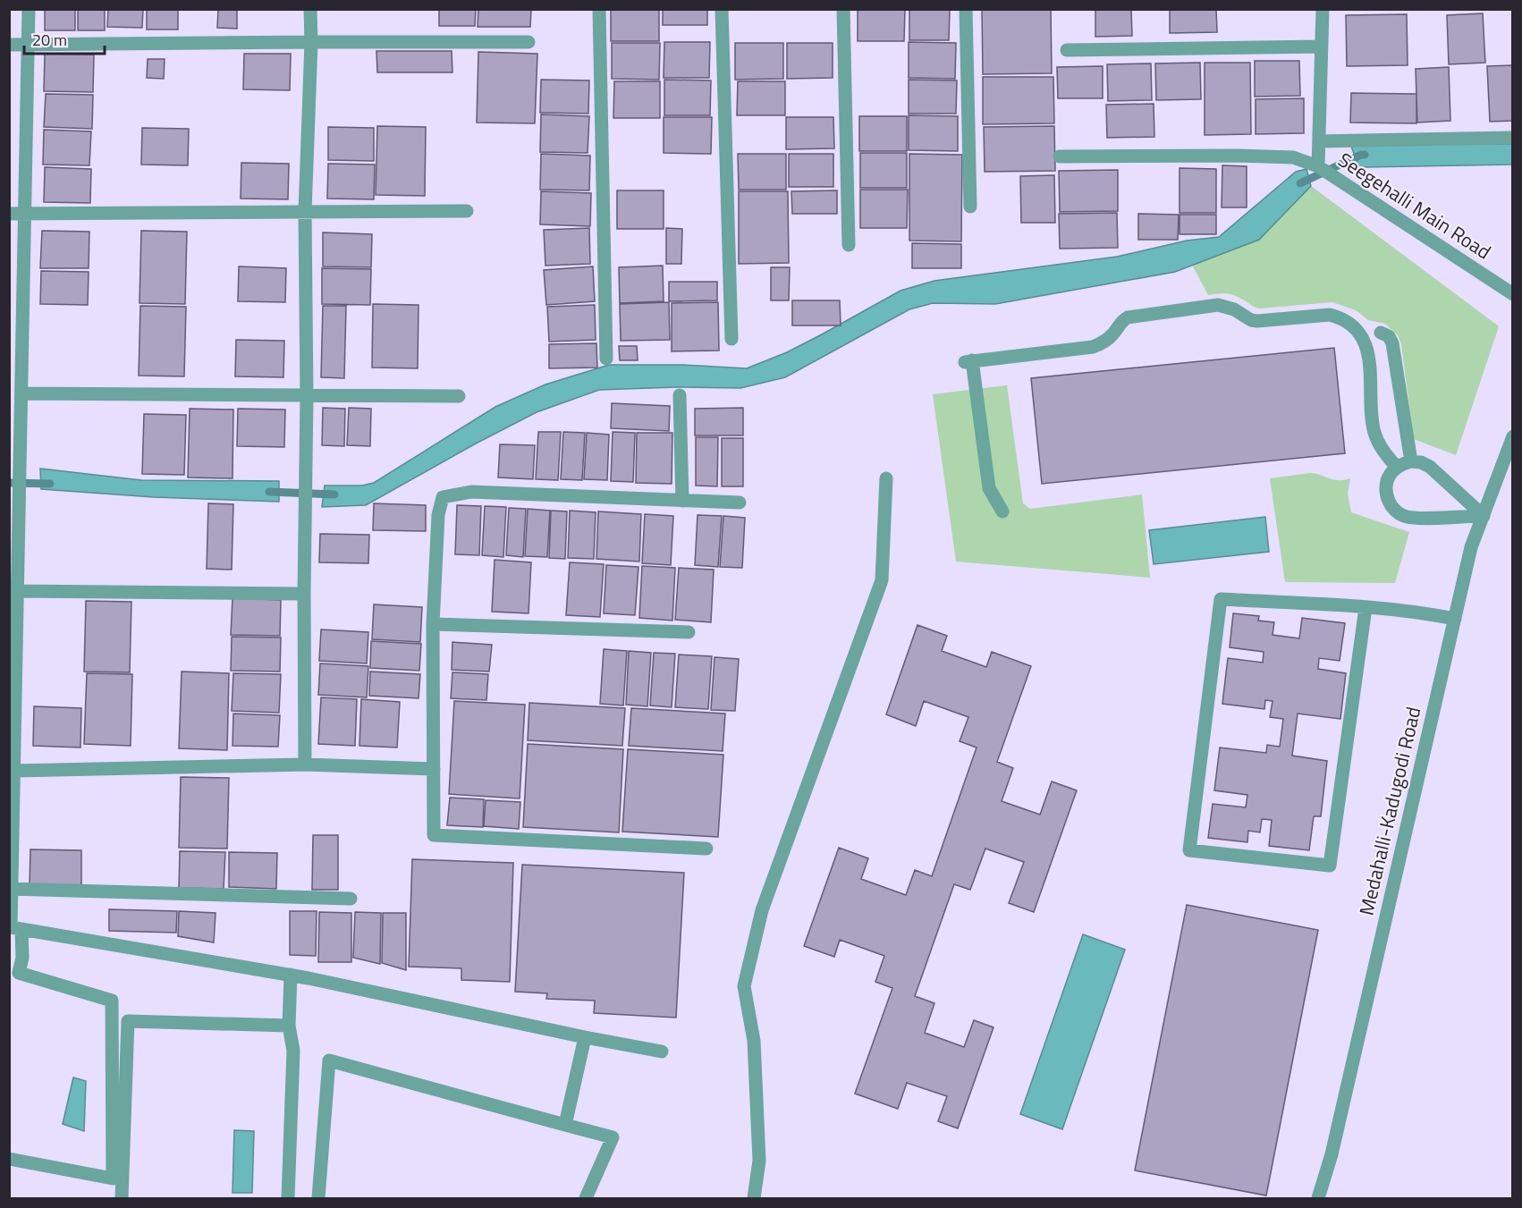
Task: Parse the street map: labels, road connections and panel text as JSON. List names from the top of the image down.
{
  "streets": {
    "street": ["Seegehalli Main Road", "Medahalli-Kadugodi Road"]
  },
  "scale_bar": "20 m"
}
